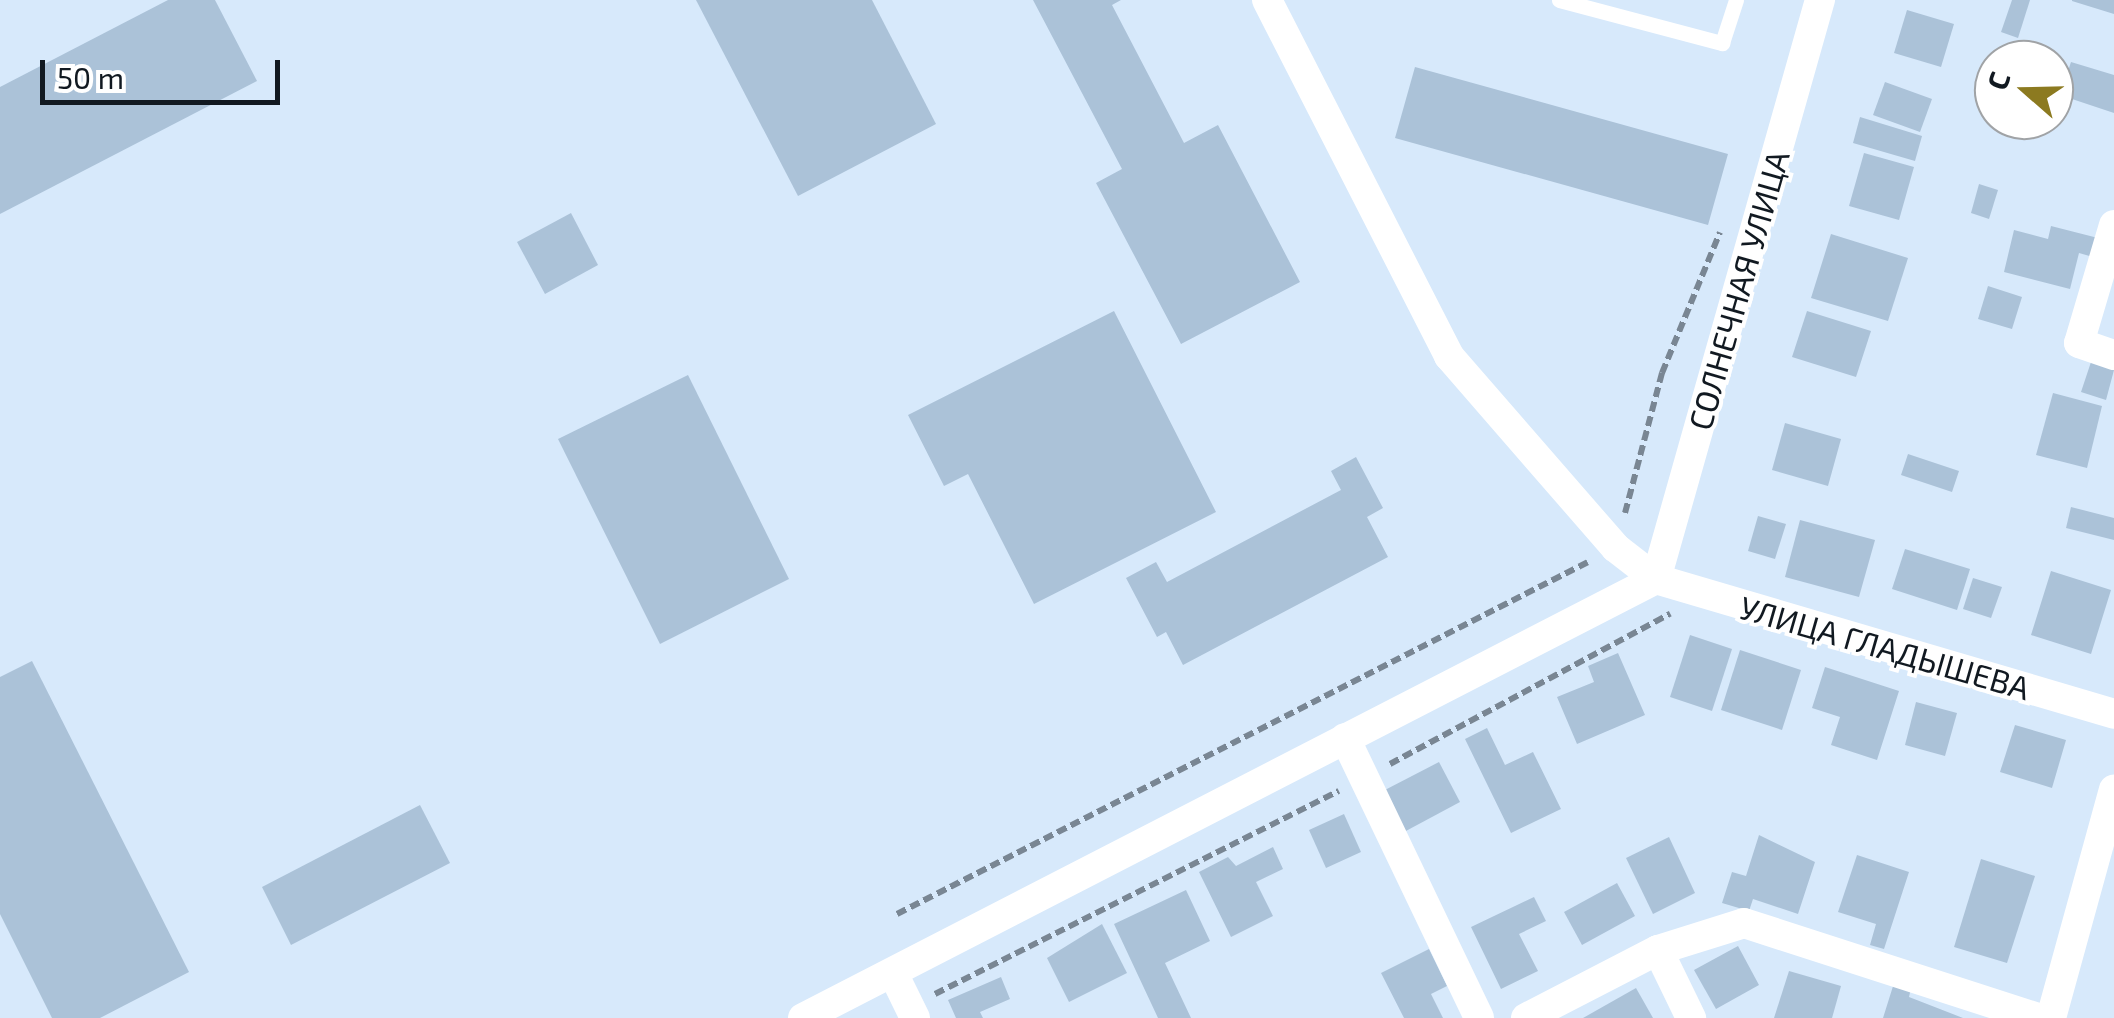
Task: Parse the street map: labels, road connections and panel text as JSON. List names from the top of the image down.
{
  "streets": {
    "street": ["СОЛНЕЧНАЯ УЛИЦА", "УЛИЦА ГЛАДЫШЕВА"]
  },
  "crossings": [
    ["СОЛНЕЧНАЯ УЛИЦА", "УЛИЦА ГЛАДЫШЕВА"]
  ],
  "scale_bar": "50 m",
  "north": "left"
}
